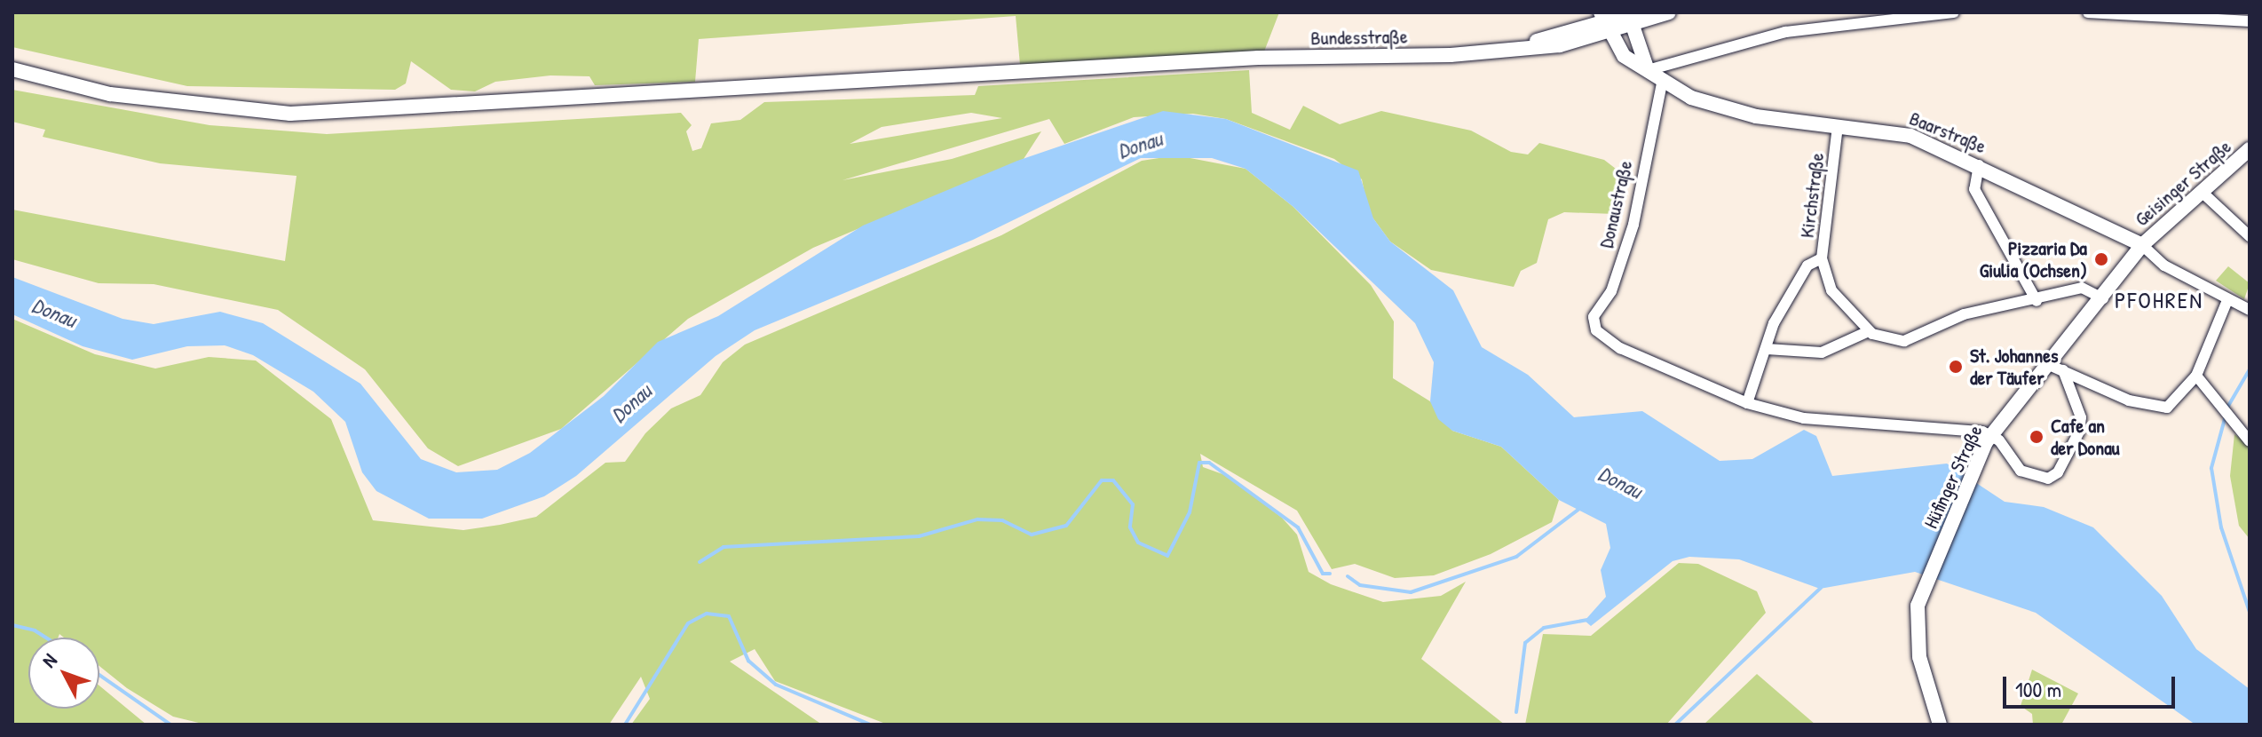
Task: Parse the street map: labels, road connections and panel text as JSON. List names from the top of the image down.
{
  "streets": {
    "main road": [
      "Bundesstraße",
      "Baarstraße",
      "Geisinger Straße",
      "Hüfinger Straße"
    ],
    "street": ["Kirchstraße", "Donaustraße"]
  },
  "crossings": [
    ["Bundesstraße", "Baarstraße"],
    ["Baarstraße", "Geisinger Straße"],
    ["Baarstraße", "Kirchstraße"],
    ["Baarstraße", "Donaustraße"],
    ["Baarstraße", "Hüfinger Straße"],
    ["Geisinger Straße", "Hüfinger Straße"],
    ["Donaustraße", "Hüfinger Straße"]
  ],
  "districts": ["PFOHREN"],
  "water": ["Donau"],
  "places": ["Pizzaria Da Giulia (Ochsen)", "St. Johannes der Täufer", "Cafe an der Donau"],
  "scale_bar": "100 m",
  "north": "top left"
}
